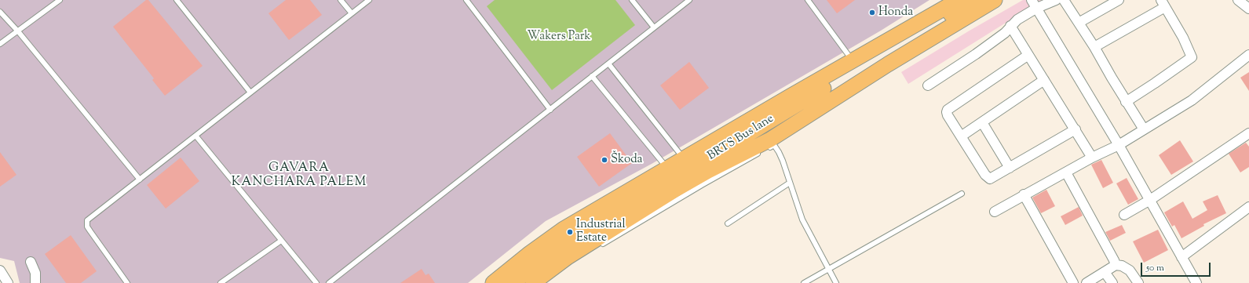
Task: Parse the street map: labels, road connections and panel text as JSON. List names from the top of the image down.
{
  "streets": {
    "main road": ["BRTS Bus lane"]
  },
  "districts": ["GAVARA KANCHARA PALEM"],
  "parks": ["Wakers Park"],
  "places": ["Honda", "Škoda", "Industrial Estate"],
  "scale_bar": "50 m"
}
